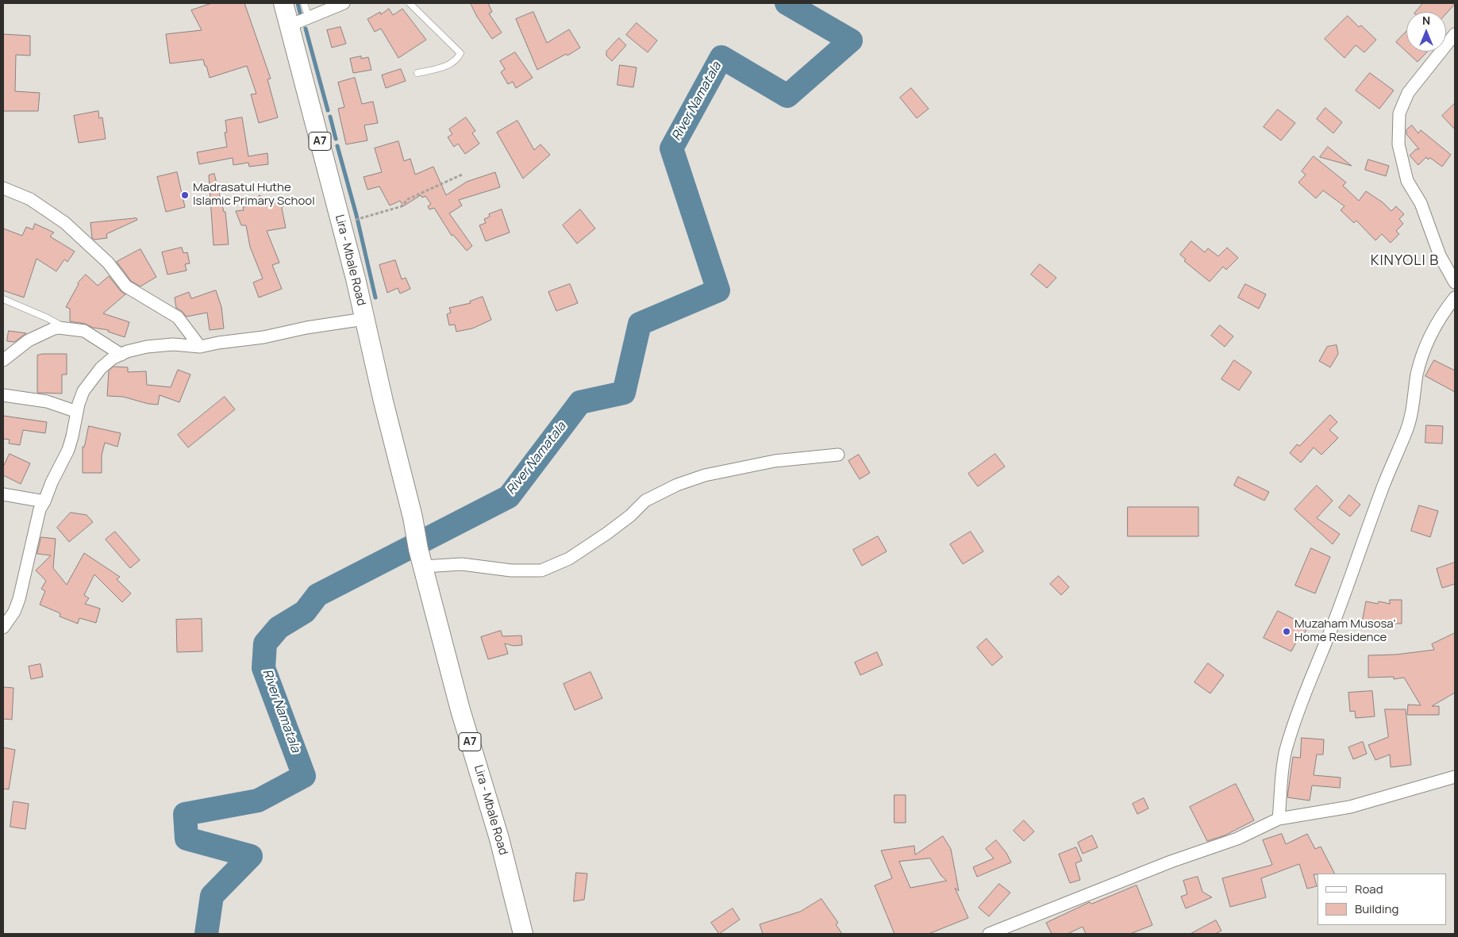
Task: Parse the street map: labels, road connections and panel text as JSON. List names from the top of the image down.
{
  "streets": {
    "main road": ["A7", "Lira - Mbale Road"]
  },
  "districts": ["KINYOLI B"],
  "water": ["River Namatala"],
  "places": ["Madrasatul Huthe Islamic Primary School", "Muzaham Musosa' Home Residence"],
  "legend": ["Road", "Building"],
  "north": "top"
}
